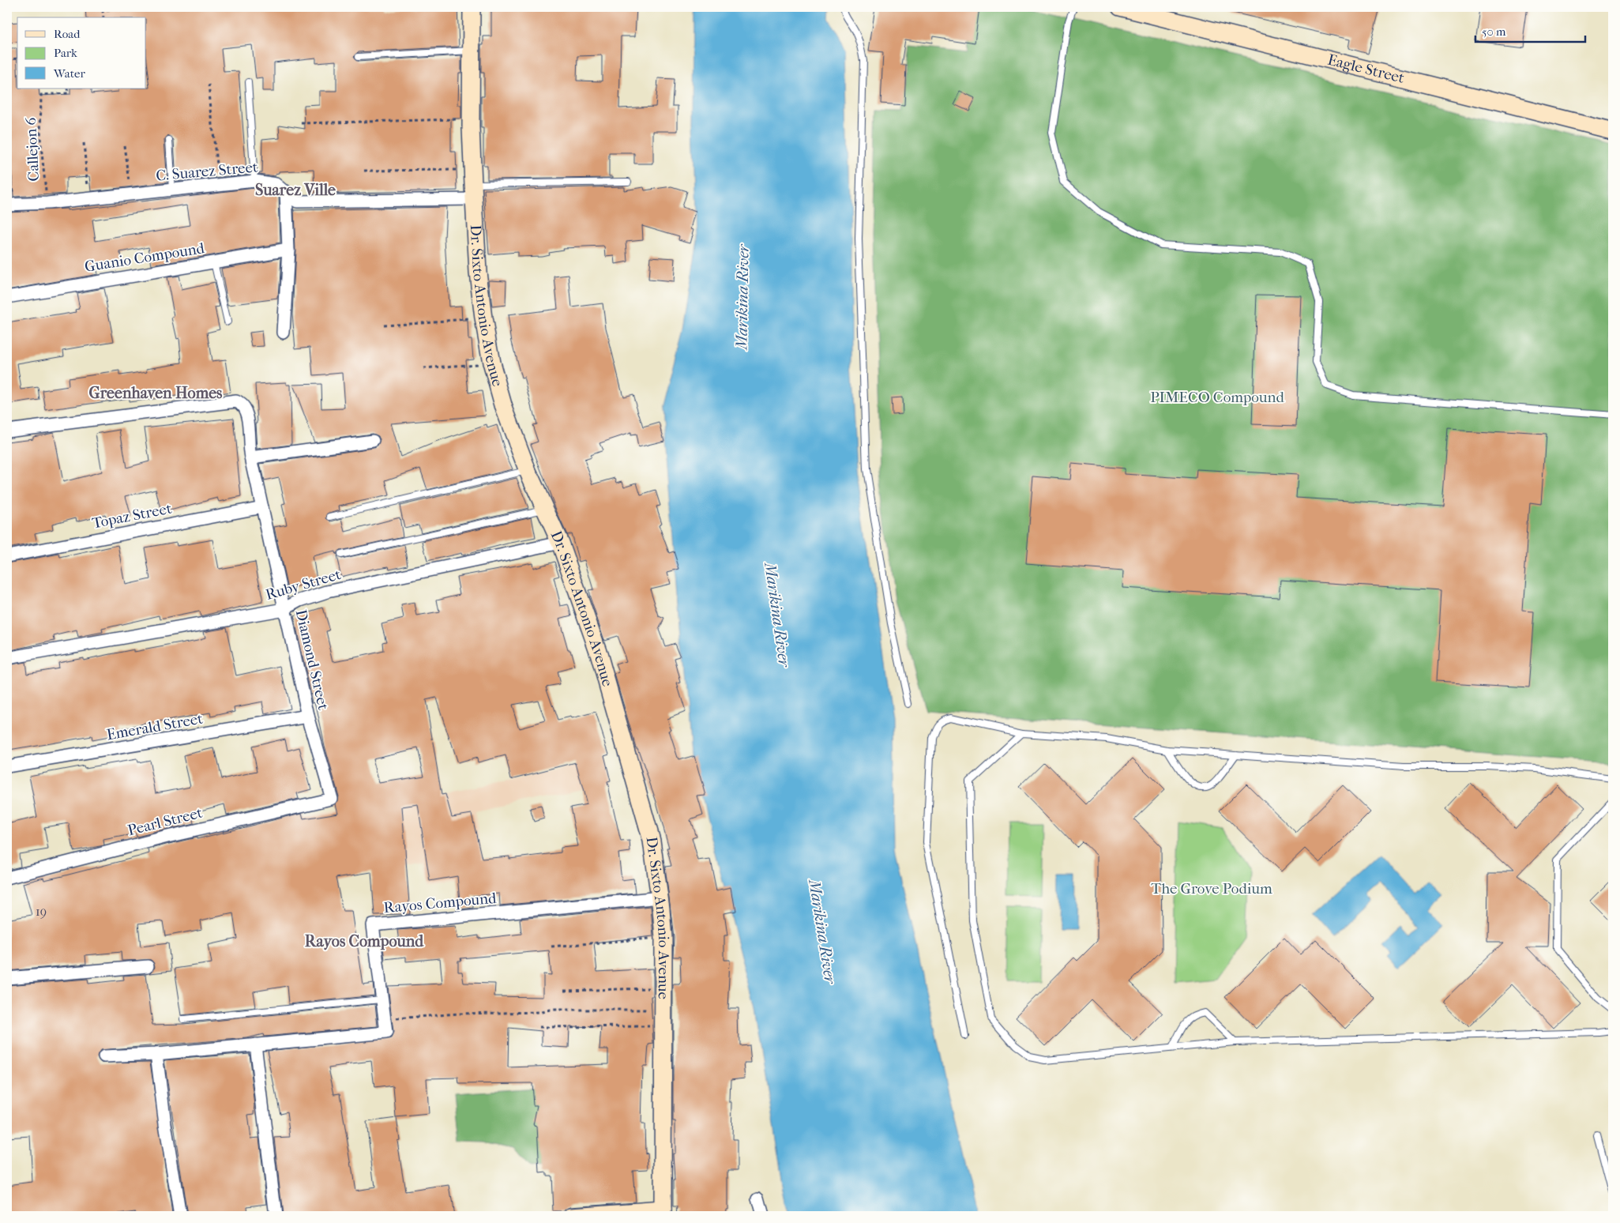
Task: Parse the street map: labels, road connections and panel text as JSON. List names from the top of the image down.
{
  "streets": {
    "main road": ["Eagle Street", "Dr. Sixto Antonio Avenue"],
    "street": [
      "C. Suarez Street",
      "Guanio Compound",
      "Topaz Street",
      "Ruby Street",
      "Diamond Street",
      "Emerald Street",
      "Pearl Street",
      "Rayos Compound"
    ],
    "path": ["Callejon 6"]
  },
  "crossings": [
    ["Callejon 6", "C. Suarez Street"],
    ["C. Suarez Street", "Dr. Sixto Antonio Avenue"],
    ["Dr. Sixto Antonio Avenue", "Ruby Street"],
    ["Dr. Sixto Antonio Avenue", "Rayos Compound"],
    ["Topaz Street", "Diamond Street"],
    ["Ruby Street", "Diamond Street"],
    ["Diamond Street", "Emerald Street"],
    ["Diamond Street", "Pearl Street"]
  ],
  "districts": ["Suarez Ville", "Greenhaven Homes", "Rayos Compound"],
  "water": ["Marikina River"],
  "parks": ["PIMECO Compound", "The Grove Podium"],
  "house_numbers": ["19"],
  "legend": ["Road", "Park", "Water"],
  "scale_bar": "50 m"
}
